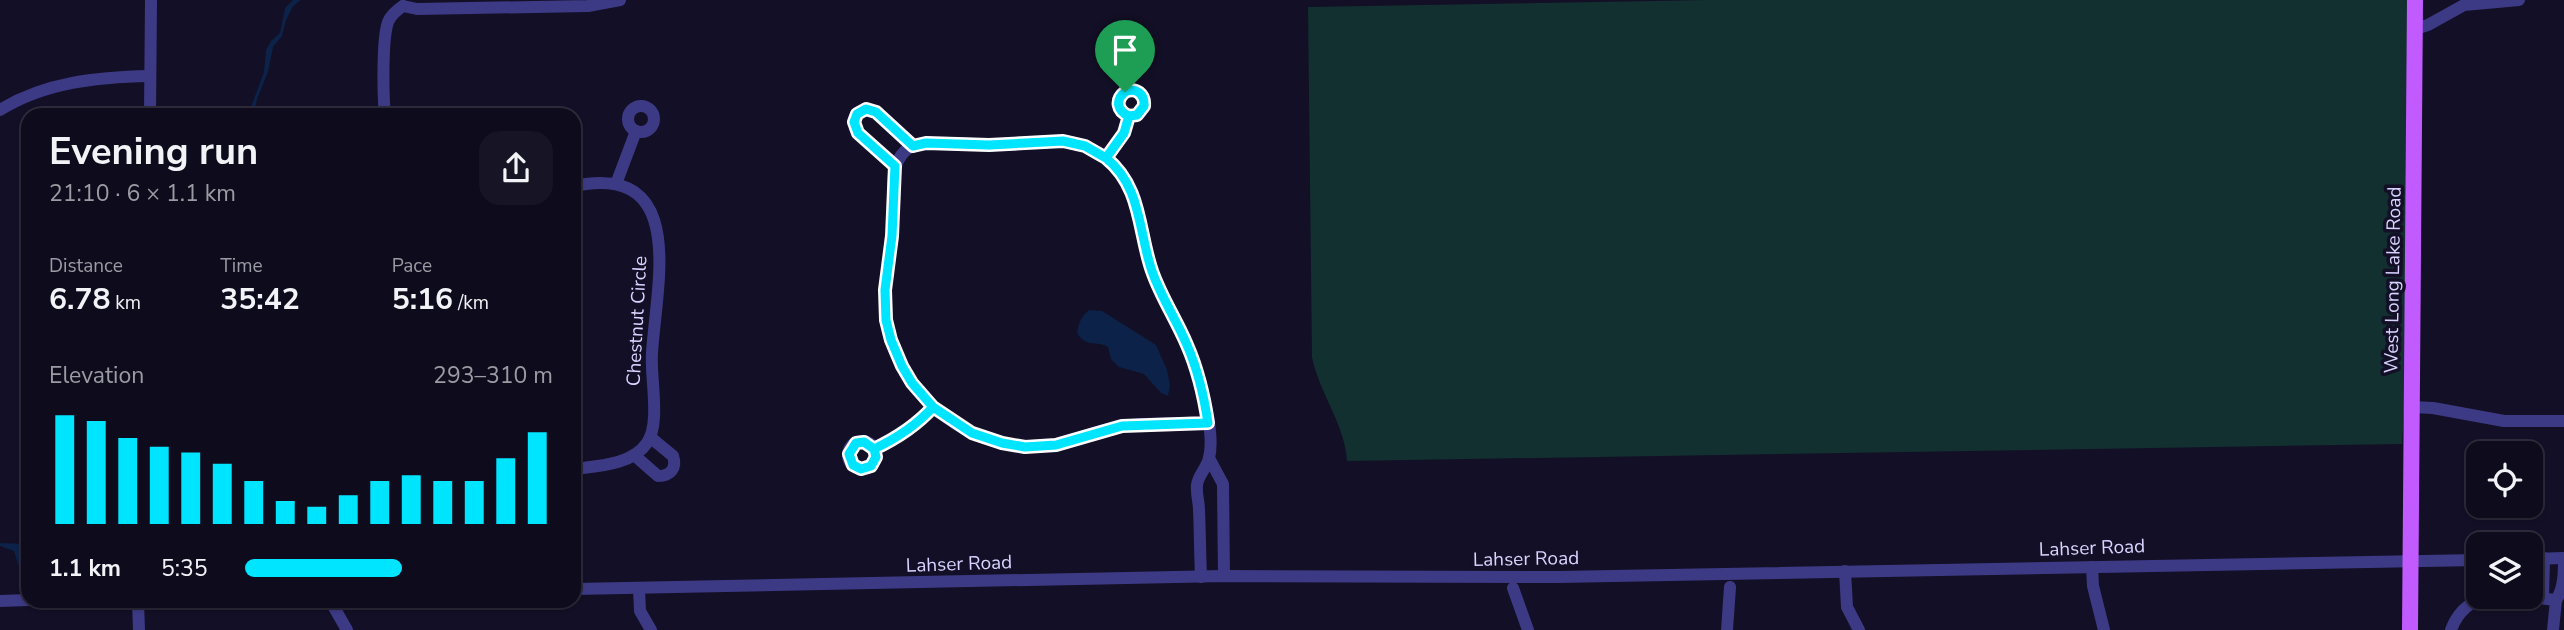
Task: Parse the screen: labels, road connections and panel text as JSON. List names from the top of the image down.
{
  "streets": {
    "main road": ["West Long Lake Road"],
    "street": ["Chestnut Circle", "Lahser Road"]
  },
  "crossings": [
    ["West Long Lake Road", "Lahser Road"]
  ],
  "page": {
    "heading": ["Evening run", "21:10 · 6 × 1.1 km"],
    "stats": [
      ["Distance", "6.78 km"],
      ["Time", "35:42"],
      ["Pace", "5:16 /km"]
    ],
    "chart": ["Elevation", "293–310 m"],
    "list": [
      {
        "name": "1.1 km",
        "note": "5:35"
      }
    ]
  }
}
